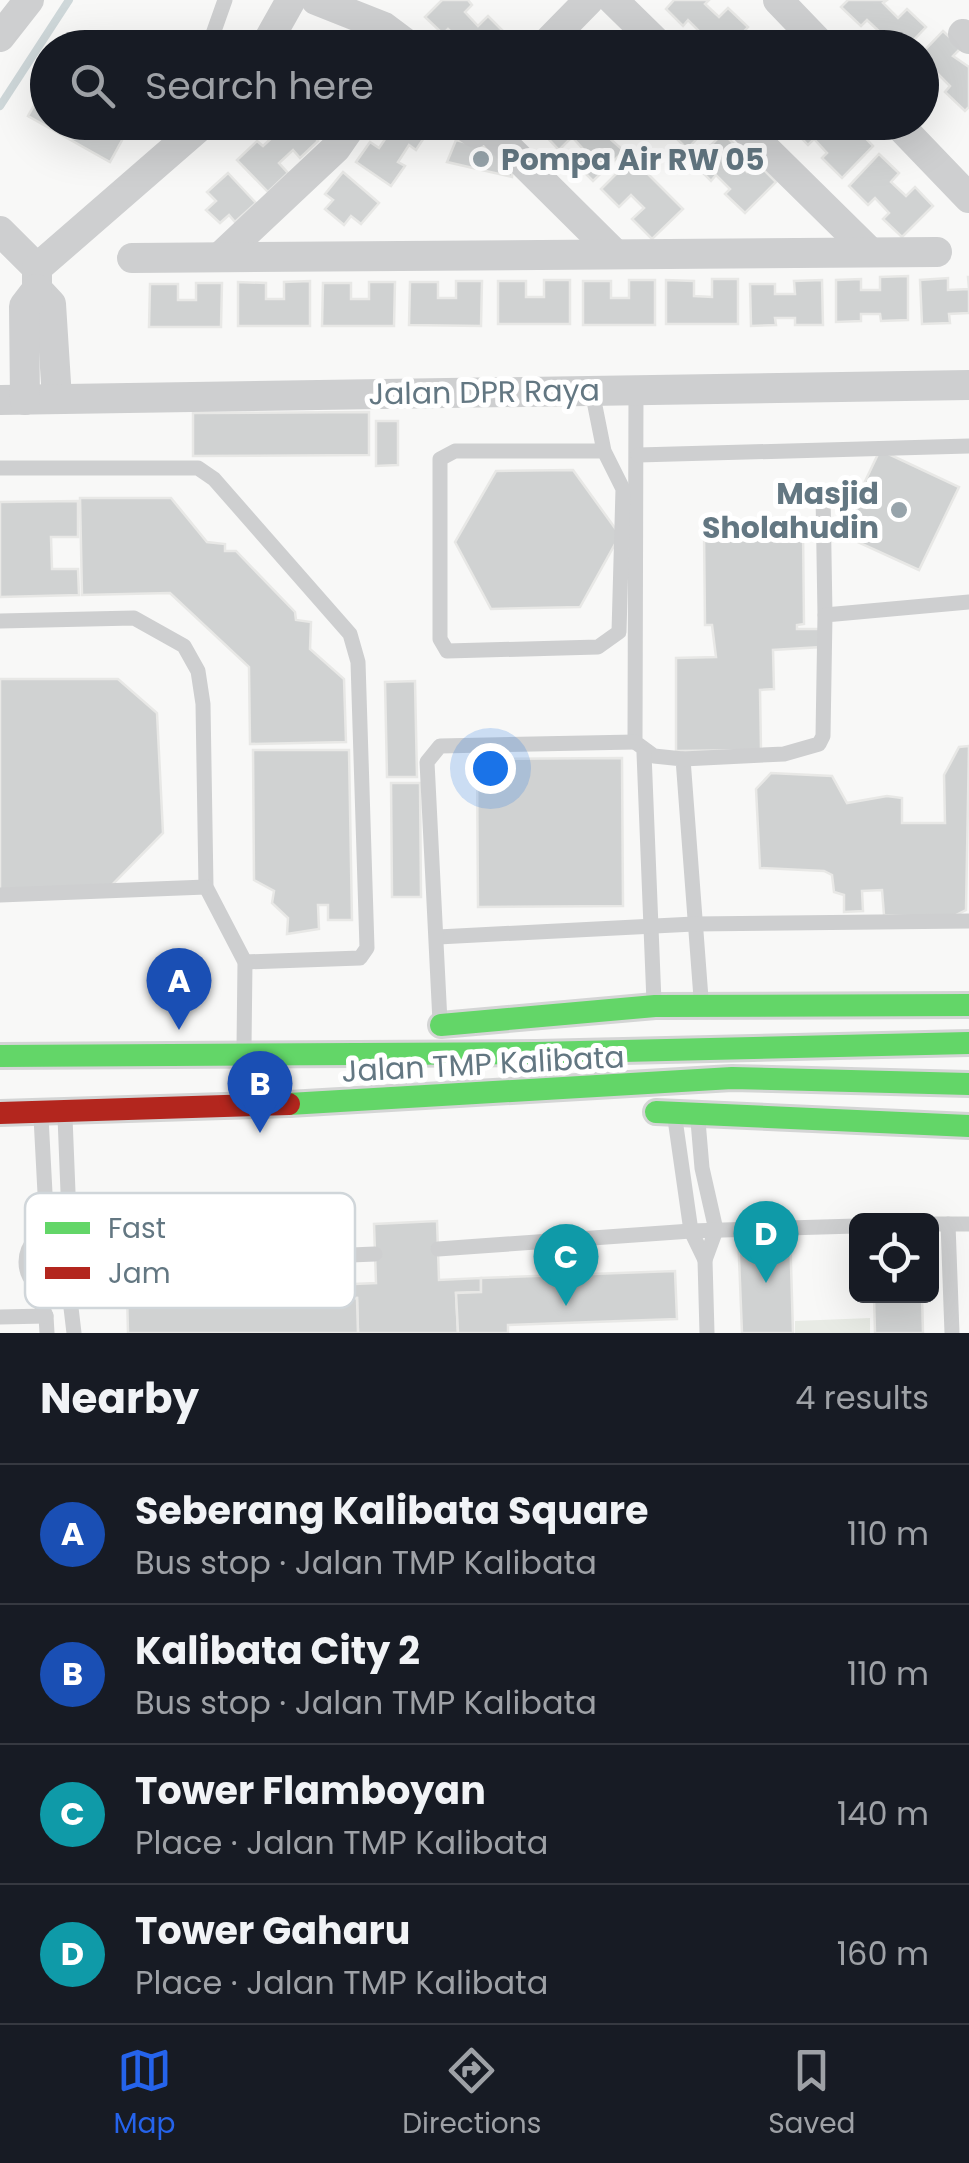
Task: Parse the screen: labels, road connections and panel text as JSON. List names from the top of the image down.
{
  "streets": {
    "main road": ["Jalan TMP Kalibata"],
    "street": ["Jalan DPR Raya"]
  },
  "places": ["Pompa Air RW 05", "Masjid Sholahudin"],
  "legend": ["Fast", "Jam"],
  "page": {
    "search": "Search here",
    "pins": [
      "A",
      "B",
      "D",
      "C"
    ],
    "heading": ["Nearby", "4 results"],
    "list": [
      {
        "mark": "A",
        "name": "Seberang Kalibata Square",
        "note": "Bus stop · Jalan TMP Kalibata",
        "value": "110 m"
      },
      {
        "mark": "B",
        "name": "Kalibata City 2",
        "note": "Bus stop · Jalan TMP Kalibata",
        "value": "110 m"
      },
      {
        "mark": "C",
        "name": "Tower Flamboyan",
        "note": "Place · Jalan TMP Kalibata",
        "value": "140 m"
      },
      {
        "mark": "D",
        "name": "Tower Gaharu",
        "note": "Place · Jalan TMP Kalibata",
        "value": "160 m"
      }
    ],
    "nav": ["Map", "Directions", "Saved"]
  }
}
